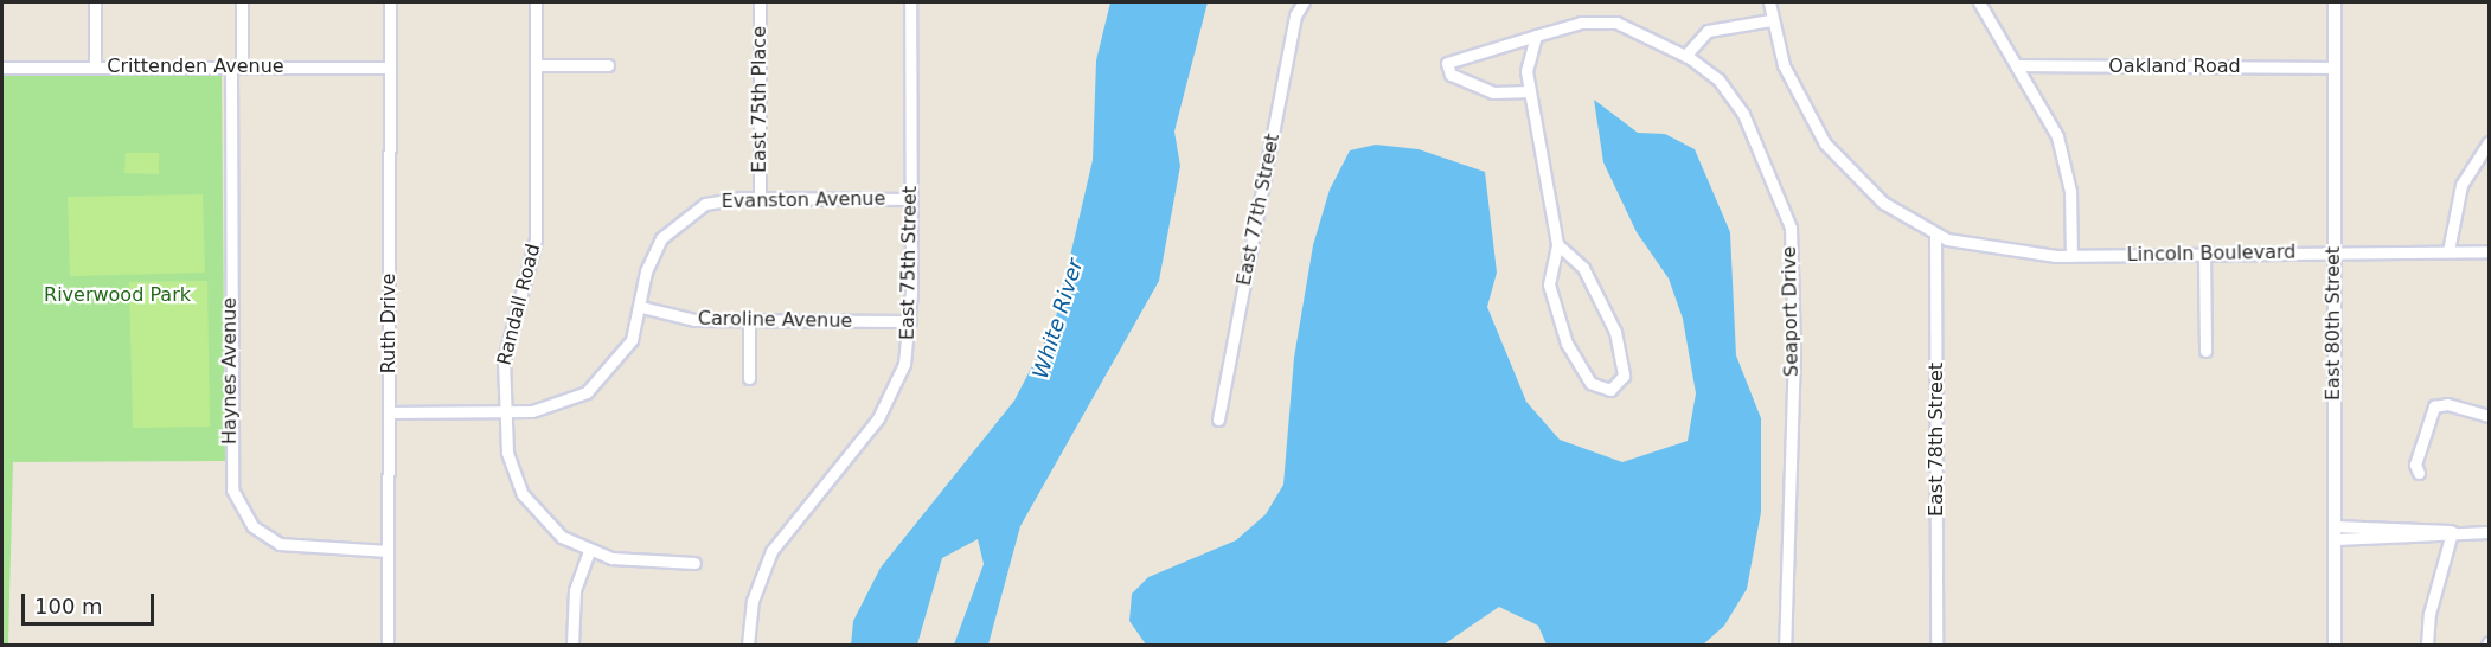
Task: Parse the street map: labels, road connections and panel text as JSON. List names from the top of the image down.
{
  "streets": {
    "street": [
      "Crittenden Avenue",
      "Oakland Road",
      "East 75th Place",
      "Evanston Avenue",
      "East 77th Street",
      "Lincoln Boulevard",
      "East 75th Street",
      "Randall Road",
      "Seaport Drive",
      "Caroline Avenue",
      "Ruth Drive",
      "East 80th Street",
      "Haynes Avenue",
      "East 78th Street"
    ]
  },
  "crossings": [
    ["Crittenden Avenue", "Ruth Drive"],
    ["Crittenden Avenue", "Haynes Avenue"],
    ["Oakland Road", "East 80th Street"],
    ["East 75th Place", "Evanston Avenue"],
    ["Evanston Avenue", "East 75th Street"],
    ["Evanston Avenue", "Randall Road"],
    ["Evanston Avenue", "Caroline Avenue"],
    ["Evanston Avenue", "Ruth Drive"],
    ["Lincoln Boulevard", "East 80th Street"],
    ["Lincoln Boulevard", "East 78th Street"],
    ["East 75th Street", "Caroline Avenue"],
    ["Ruth Drive", "Haynes Avenue"]
  ],
  "water": ["White River"],
  "parks": ["Riverwood Park"],
  "scale_bar": "100 m"
}
